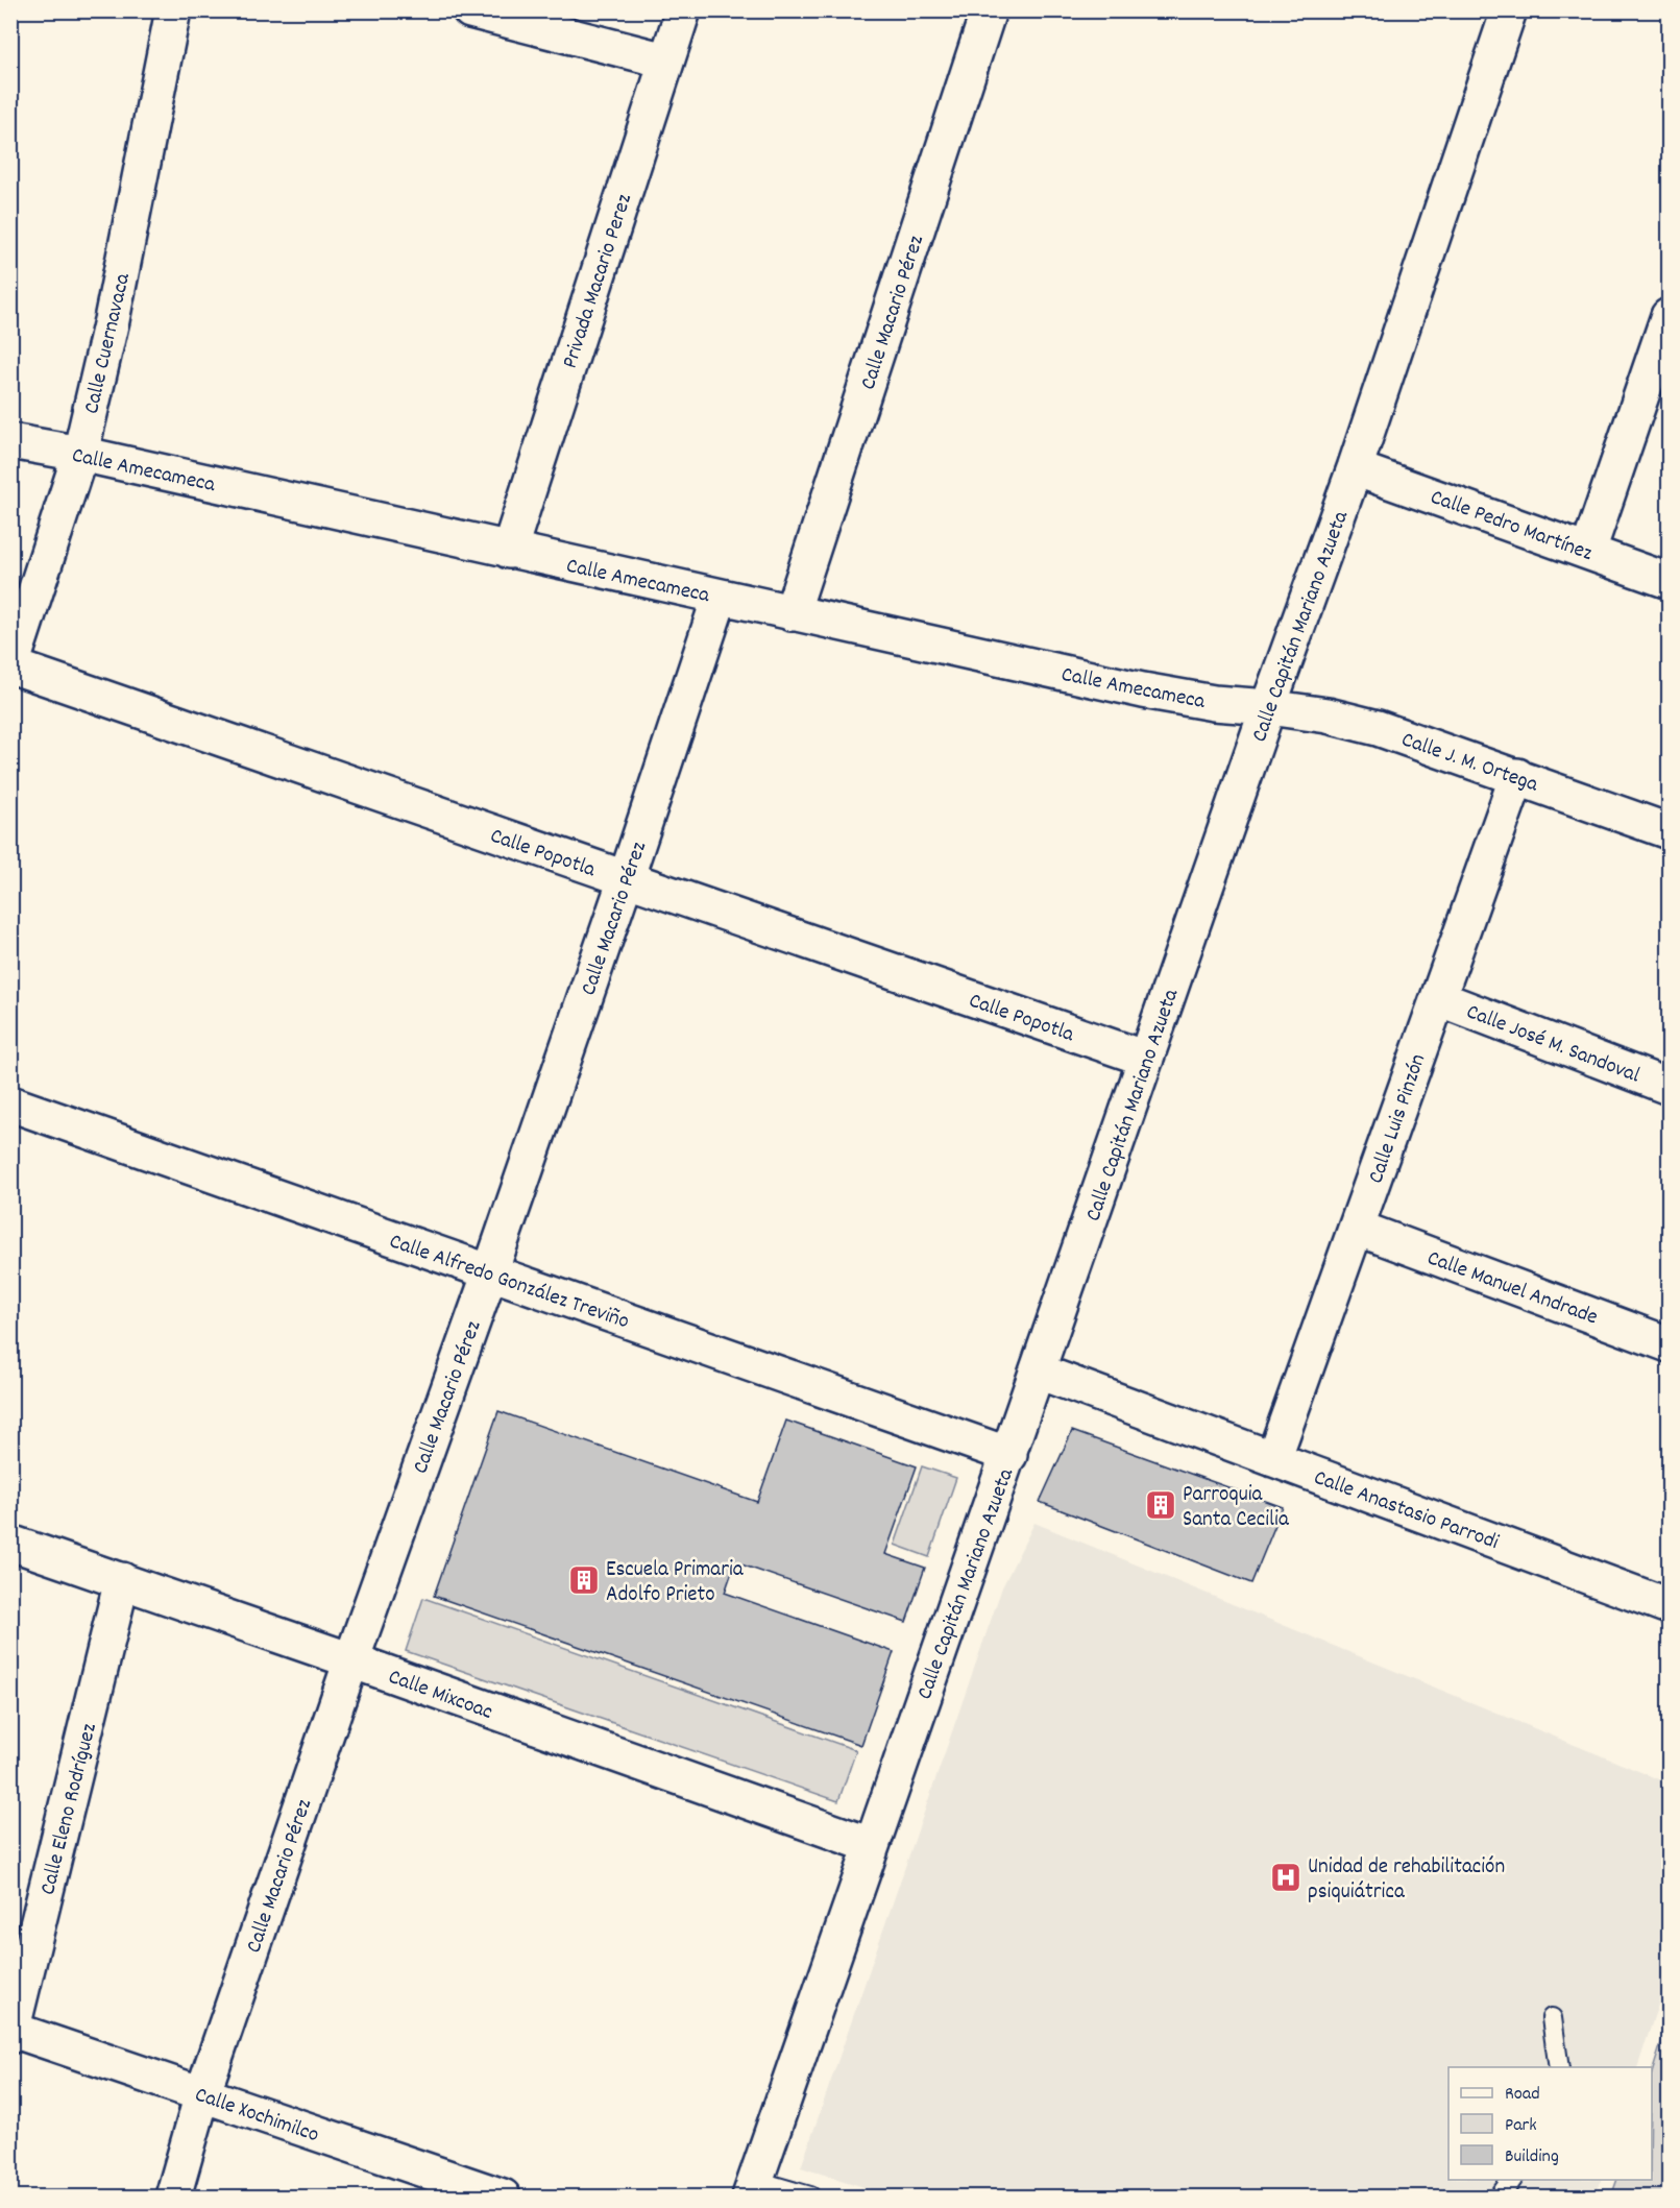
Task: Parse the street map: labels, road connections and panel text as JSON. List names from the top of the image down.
{
  "streets": {
    "street": [
      "Privada Macario Perez",
      "Calle Macario Pérez",
      "Calle Cuernavaca",
      "Calle Amecameca",
      "Calle Pedro Martínez",
      "Calle Capitán Mariano Azueta",
      "Calle J. M. Ortega",
      "Calle Popotla",
      "Calle José M. Sandoval",
      "Calle Luis Pinzón",
      "Calle Alfredo González Treviño",
      "Calle Manuel Andrade",
      "Calle Anastasio Parrodi",
      "Calle Mixcoac",
      "Calle Eleno Rodríguez",
      "Calle Xochimilco"
    ]
  },
  "crossings": [
    ["Privada Macario Perez", "Calle Amecameca"],
    ["Calle Macario Pérez", "Calle Amecameca"],
    ["Calle Macario Pérez", "Calle Popotla"],
    ["Calle Macario Pérez", "Calle Alfredo González Treviño"],
    ["Calle Macario Pérez", "Calle Mixcoac"],
    ["Calle Macario Pérez", "Calle Xochimilco"],
    ["Calle Cuernavaca", "Calle Amecameca"],
    ["Calle Cuernavaca", "Calle Popotla"],
    ["Calle Amecameca", "Calle Capitán Mariano Azueta"],
    ["Calle Amecameca", "Calle J. M. Ortega"],
    ["Calle Pedro Martínez", "Calle Capitán Mariano Azueta"],
    ["Calle Capitán Mariano Azueta", "Calle J. M. Ortega"],
    ["Calle Capitán Mariano Azueta", "Calle Popotla"],
    ["Calle Capitán Mariano Azueta", "Calle Alfredo González Treviño"],
    ["Calle Capitán Mariano Azueta", "Calle Anastasio Parrodi"],
    ["Calle Capitán Mariano Azueta", "Calle Mixcoac"],
    ["Calle J. M. Ortega", "Calle Luis Pinzón"],
    ["Calle José M. Sandoval", "Calle Luis Pinzón"],
    ["Calle Luis Pinzón", "Calle Manuel Andrade"],
    ["Calle Luis Pinzón", "Calle Anastasio Parrodi"],
    ["Calle Mixcoac", "Calle Eleno Rodríguez"],
    ["Calle Eleno Rodríguez", "Calle Xochimilco"]
  ],
  "places": {
    "building": ["Parroquia Santa Cecilia", "Escuela Primaria Adolfo Prieto"],
    "hospital": ["Unidad de rehabilitación psiquiátrica"]
  },
  "legend": ["Road", "Park", "Building"]
}
